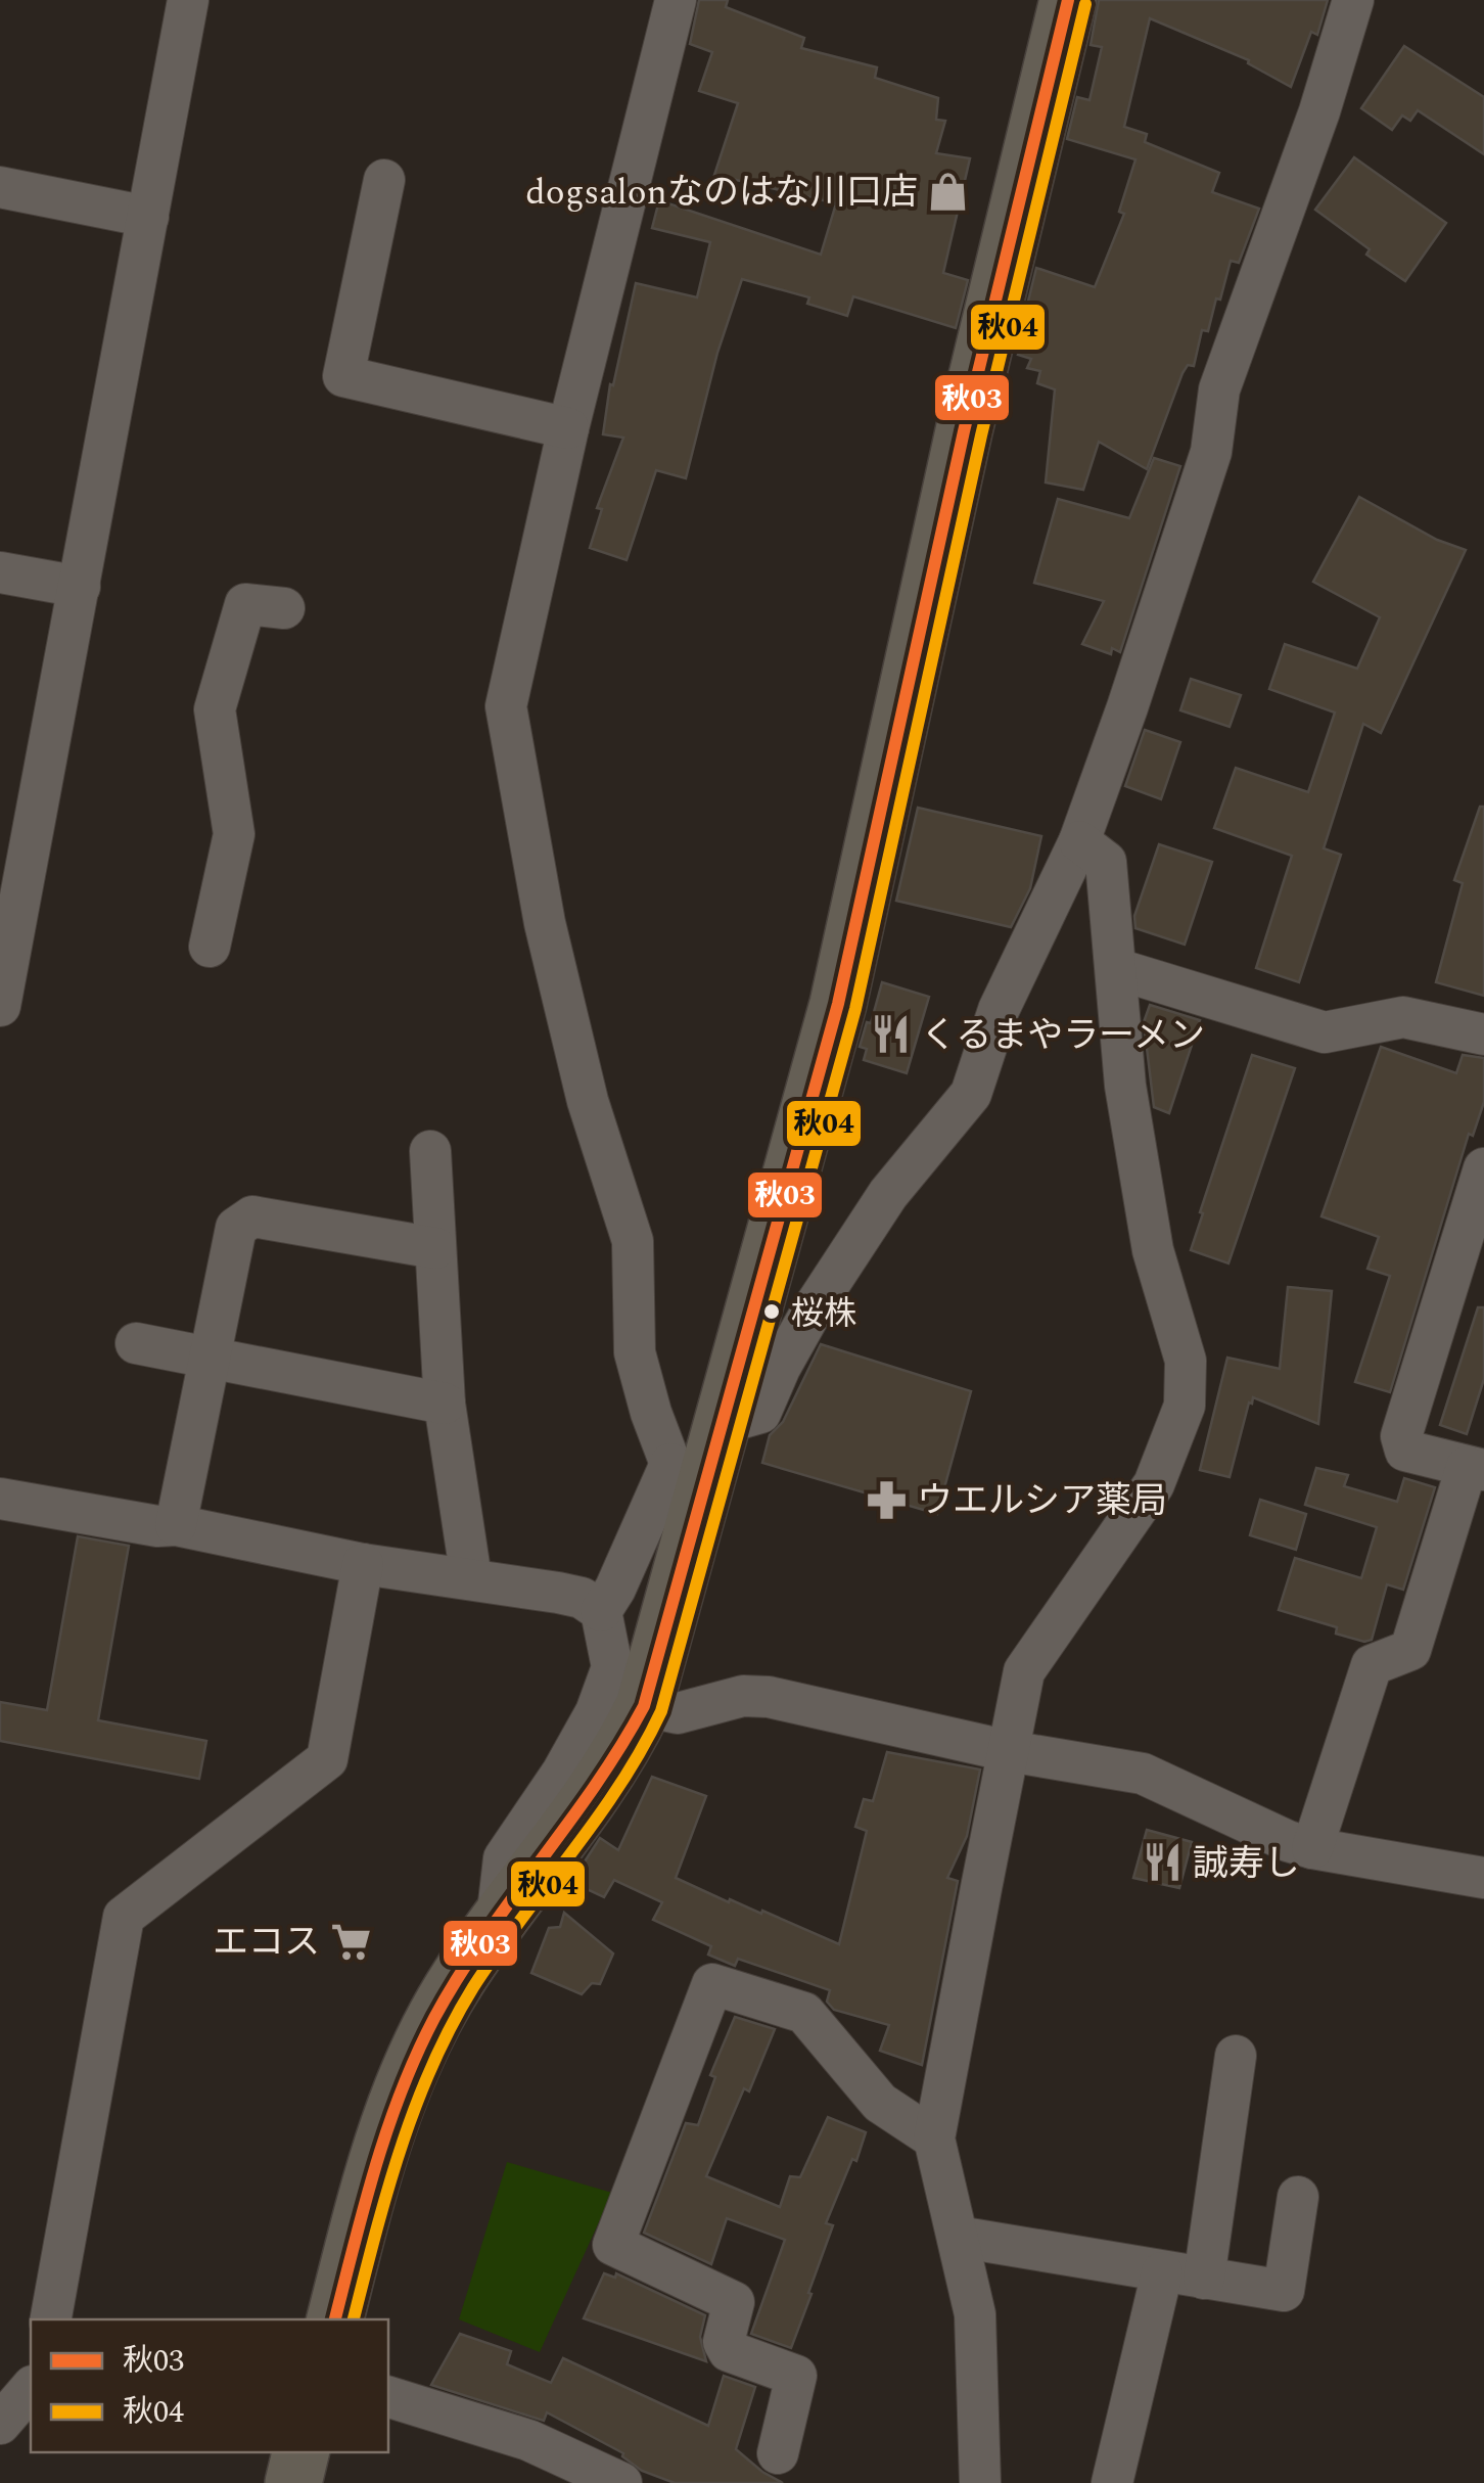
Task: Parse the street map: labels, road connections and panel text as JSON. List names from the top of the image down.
{
  "places": {
    "shop": ["dogsalonなのはな川口店"],
    "restaurant": ["くるまやラーメン", "誠寿し"],
    "other": ["桜株"],
    "pharmacy": ["ウエルシア薬局"],
    "supermarket": ["エコス"]
  },
  "lines": ["transit line 秋03", "transit line 秋04"],
  "legend": ["秋03", "秋04"]
}
